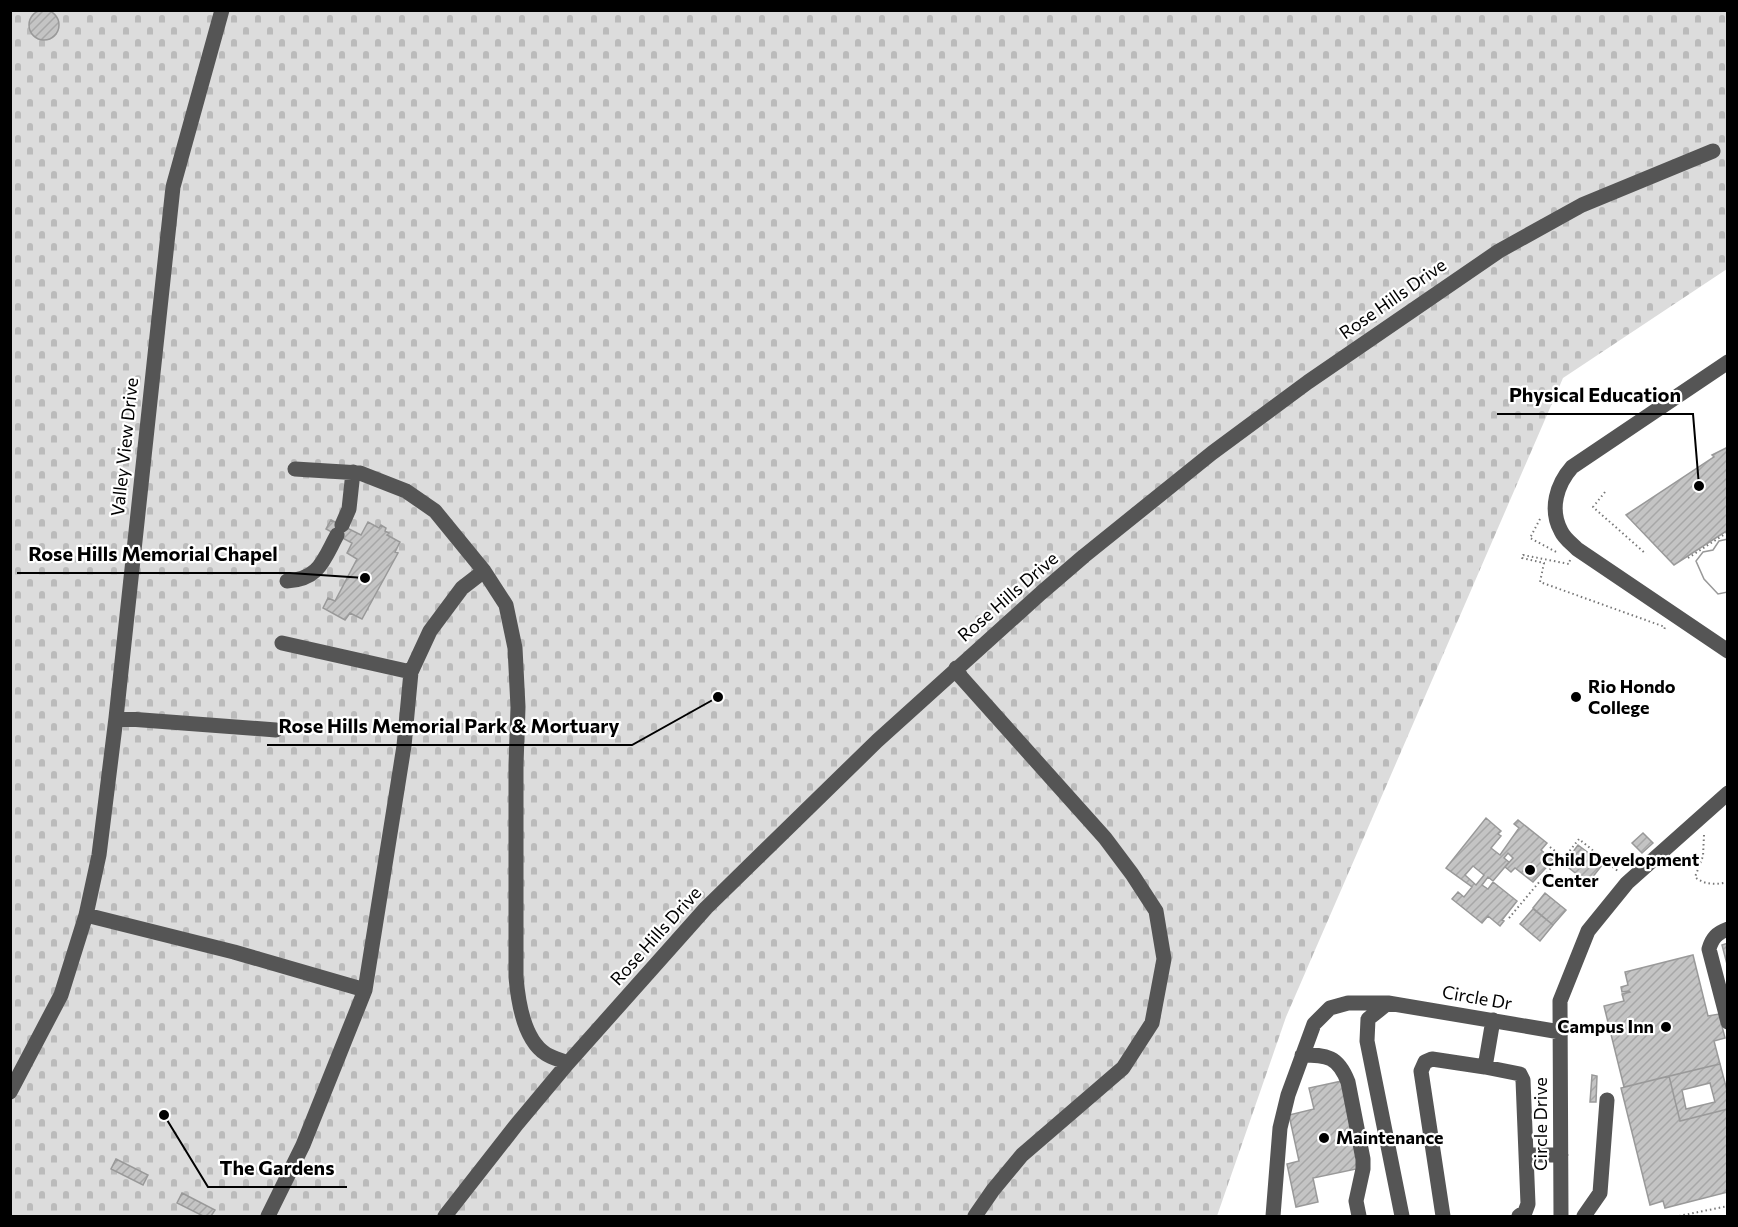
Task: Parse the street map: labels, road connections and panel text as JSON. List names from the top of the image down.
{
  "streets": {
    "street": [
      "Rose Hills Drive",
      "Valley View Drive",
      "Circle Dr",
      "Circle Drive"
    ]
  },
  "crossings": [
    ["Circle Dr", "Circle Drive"]
  ],
  "places": [
    "Physical Education",
    "Rose Hills Memorial Chapel",
    "Rose Hills Memorial Park & Mortuary",
    "Rio Hondo College",
    "Child Development Center",
    "Campus Inn",
    "The Gardens",
    "Maintenance"
  ]
}
